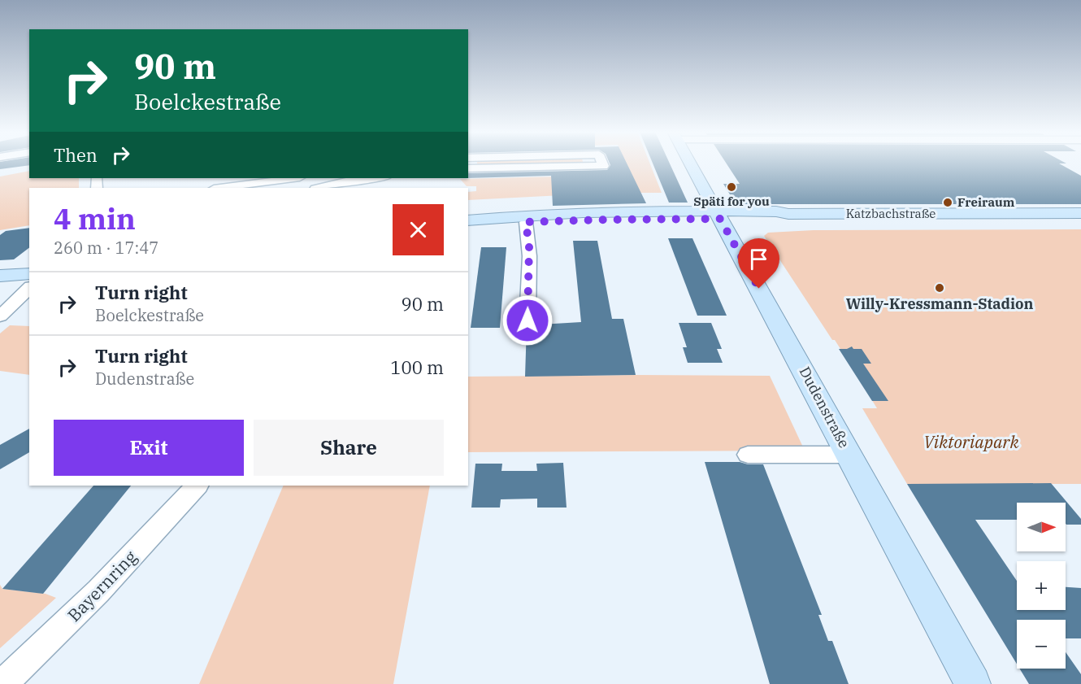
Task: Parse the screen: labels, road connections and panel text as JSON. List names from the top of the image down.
{
  "streets": {
    "main road": ["Katzbachstraße", "Dudenstraße"],
    "street": ["Bayernring"]
  },
  "crossings": [
    ["Katzbachstraße", "Dudenstraße"]
  ],
  "parks": ["Viktoriapark"],
  "places": ["Späti for you", "Freiraum", "Willy-Kressmann-Stadion"],
  "north": "right",
  "page": {
    "turn": ["90 m", "Boelckestraße"],
    "then": "Then",
    "heading": ["4 min", "260 m · 17:47"],
    "list": [
      {
        "name": "Turn right",
        "note": "Boelckestraße",
        "value": "90 m"
      },
      {
        "name": "Turn right",
        "note": "Dudenstraße",
        "value": "100 m"
      }
    ],
    "buttons": ["Exit", "Share"],
    "map_buttons": ["+", "−"]
  }
}
